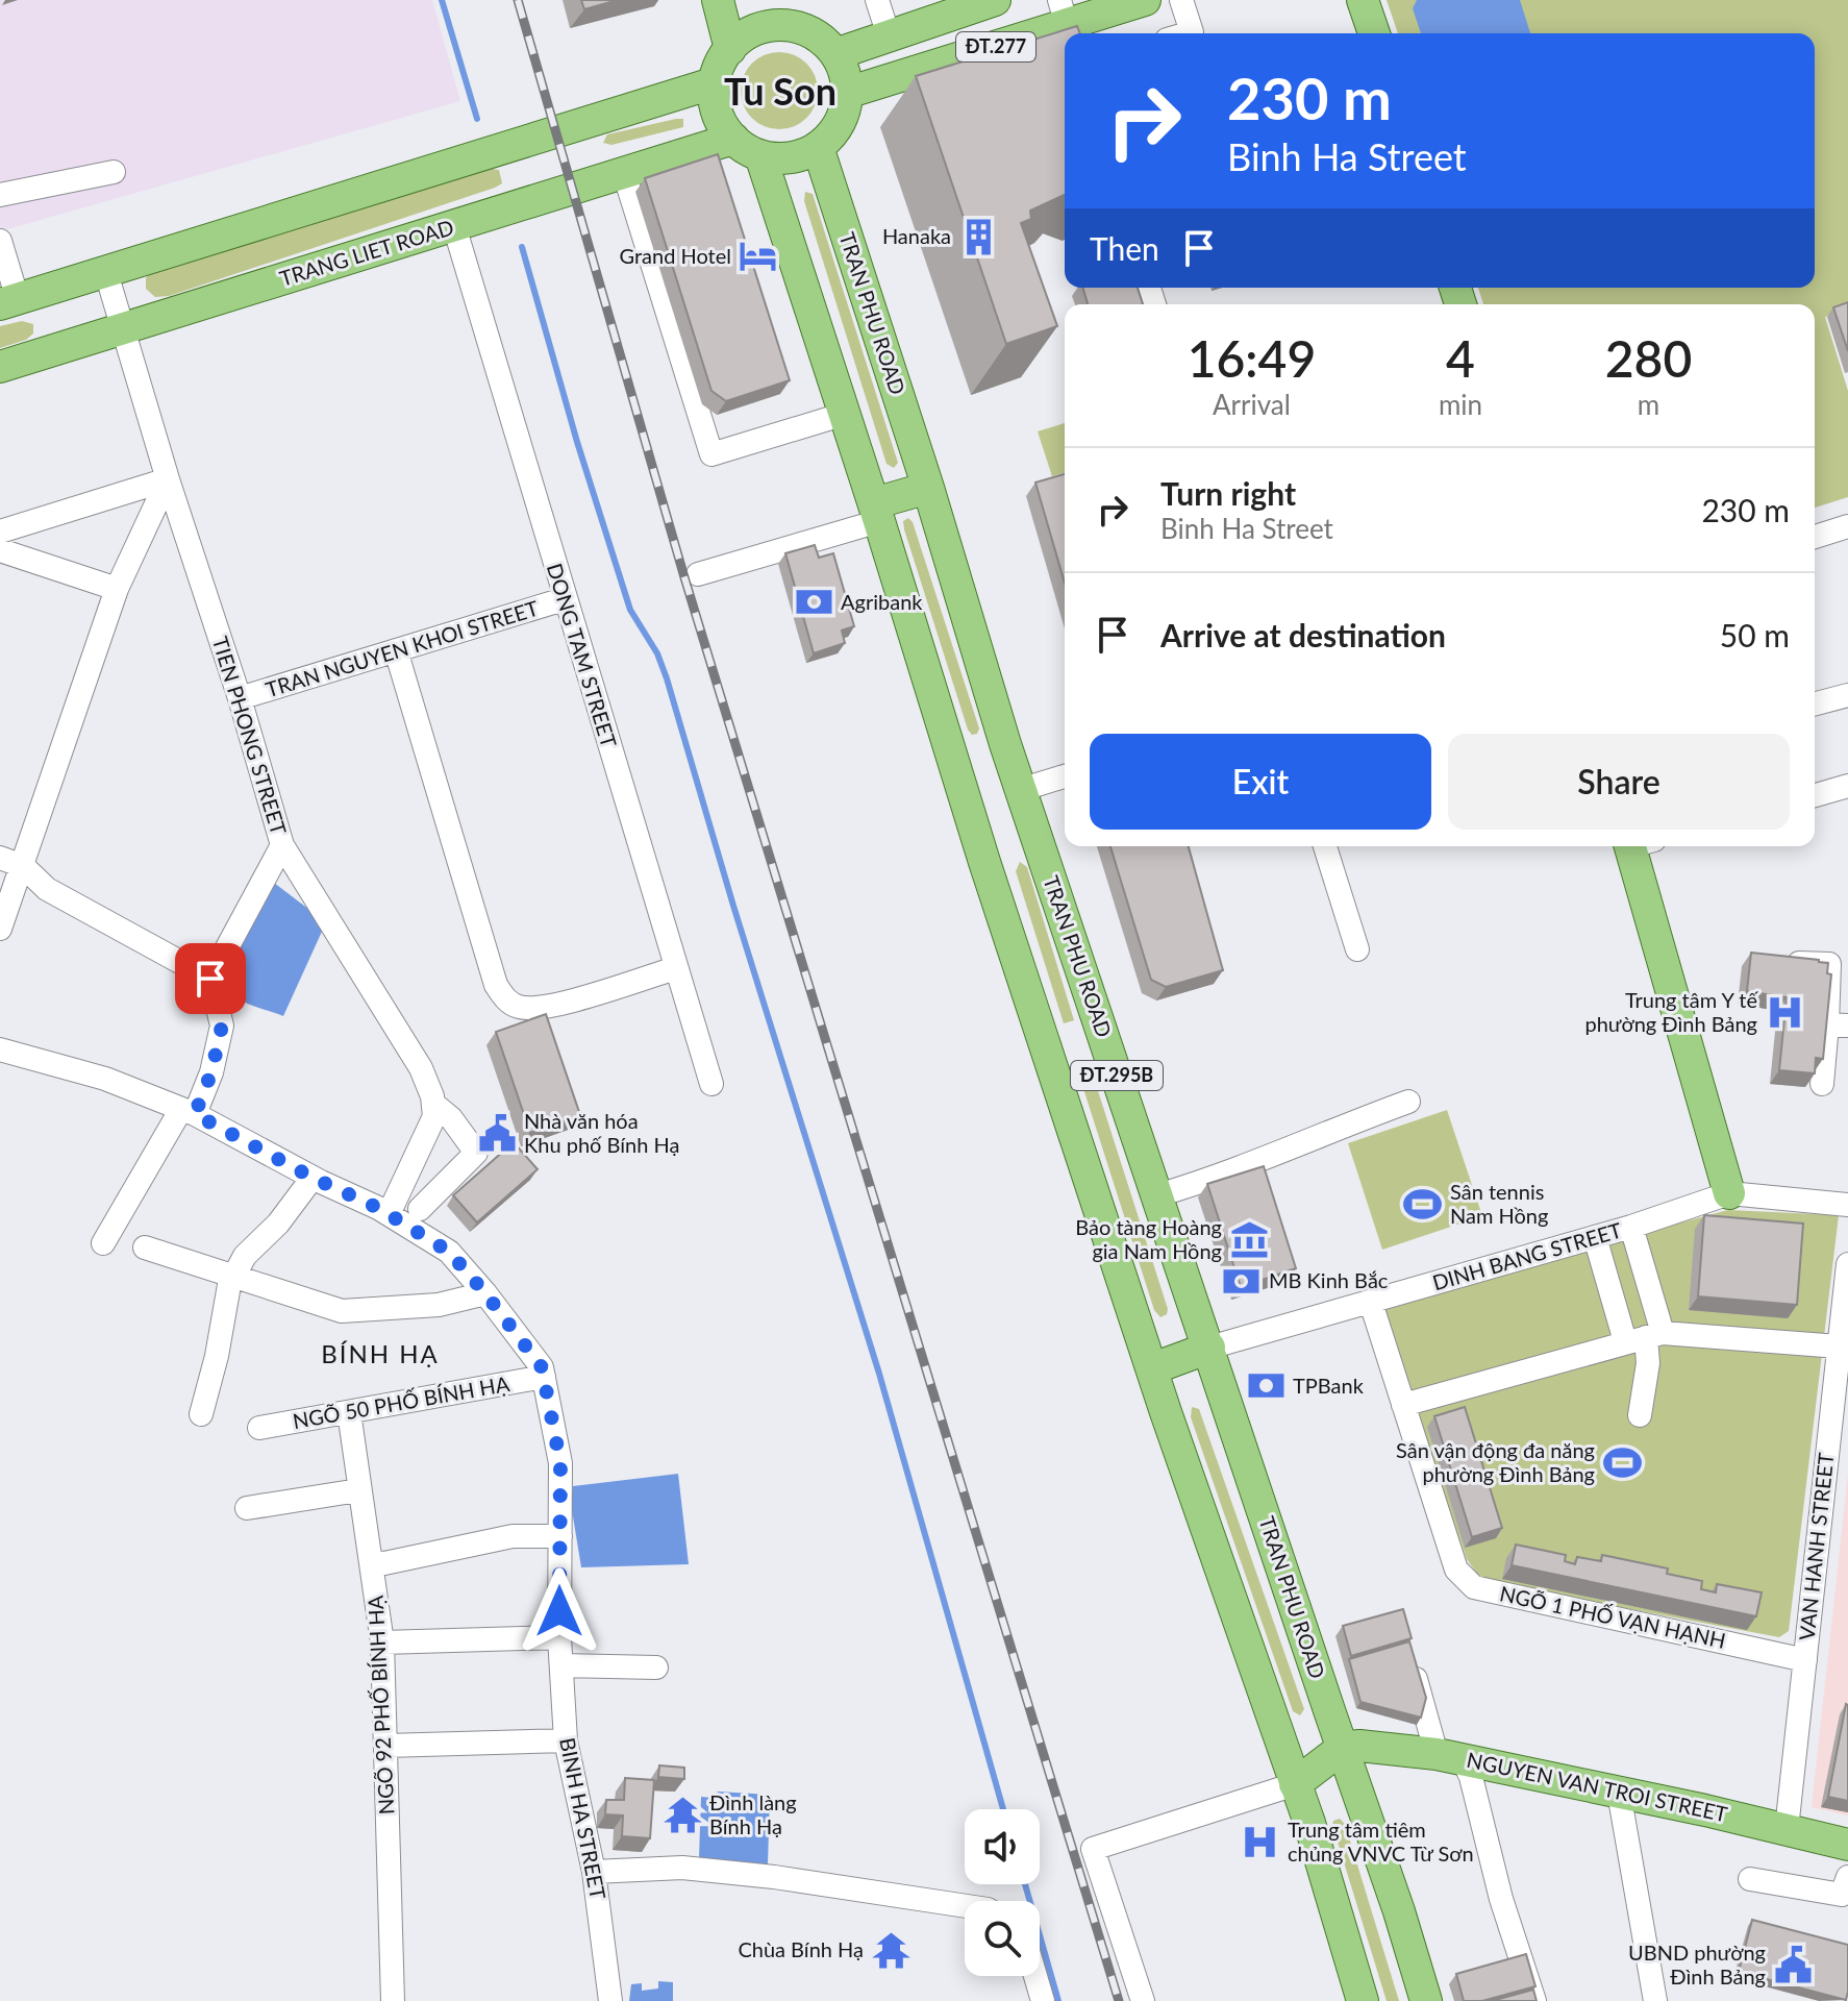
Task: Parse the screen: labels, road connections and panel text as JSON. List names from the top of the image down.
{
  "streets": {
    "main road": [
      "ĐT.277",
      "TRANG LIET ROAD",
      "TRAN PHU ROAD",
      "ĐT.295B",
      "NGUYEN VAN TROI STREET"
    ],
    "street": [
      "TRAN NGUYEN KHOI STREET",
      "DONG TAM STREET",
      "TIEN PHONG STREET",
      "DINH BANG STREET",
      "NGÕ 50 PHỐ BÍNH HẠ",
      "VAN HANH STREET",
      "NGÕ 1 PHỐ VẠN HẠNH",
      "NGÕ 92 PHỐ BÍNH HẠ",
      "BINH HA STREET"
    ]
  },
  "crossings": [
    ["ĐT.277", "TRANG LIET ROAD"],
    ["ĐT.277", "TRAN PHU ROAD"],
    ["ĐT.277", "ĐT.295B"],
    ["TRANG LIET ROAD", "TRAN PHU ROAD"],
    ["TRANG LIET ROAD", "DONG TAM STREET"],
    ["TRANG LIET ROAD", "TIEN PHONG STREET"],
    ["TRANG LIET ROAD", "ĐT.295B"],
    ["TRAN PHU ROAD", "ĐT.295B"],
    ["TRAN PHU ROAD", "DINH BANG STREET"],
    ["TRAN PHU ROAD", "NGUYEN VAN TROI STREET"],
    ["TRAN NGUYEN KHOI STREET", "DONG TAM STREET"],
    ["TRAN NGUYEN KHOI STREET", "TIEN PHONG STREET"],
    ["DINH BANG STREET", "NGÕ 1 PHỐ VẠN HẠNH"],
    ["NGÕ 50 PHỐ BÍNH HẠ", "NGÕ 92 PHỐ BÍNH HẠ"],
    ["NGÕ 50 PHỐ BÍNH HẠ", "BINH HA STREET"],
    ["VAN HANH STREET", "NGÕ 1 PHỐ VẠN HẠNH"],
    ["VAN HANH STREET", "NGUYEN VAN TROI STREET"]
  ],
  "districts": ["Tu Son", "BÍNH HẠ"],
  "places": {
    "building": ["Hanaka"],
    "hotel": ["Grand Hotel"],
    "bank": ["Agribank", "MB Kinh Bắc", "TPBank"],
    "hospital": ["Trung tâm Y tế phường Đình Bảng", "Trung tâm tiêm chủng VNVC Từ Sơn"],
    "public building": ["Nhà văn hóa Khu phố Bính Hạ", "UBND phường Đình Bảng"],
    "sports": ["Sân tennis Nam Hồng", "Sân vận động đa năng phường Đình Bảng"],
    "museum": ["Bảo tàng Hoàng gia Nam Hồng"],
    "temple": ["Đình làng Bính Hạ", "Chùa Bính Hạ"]
  },
  "page": {
    "turn": ["230 m", "Binh Ha Street"],
    "then": "Then",
    "eta": [
      "16:49",
      "Arrival",
      "4",
      "min",
      "280",
      "m"
    ],
    "list": [
      {
        "name": "Turn right",
        "note": "Binh Ha Street",
        "value": "230 m"
      },
      {
        "name": "Arrive at destination",
        "value": "50 m"
      }
    ],
    "buttons": ["Exit", "Share"]
  }
}
